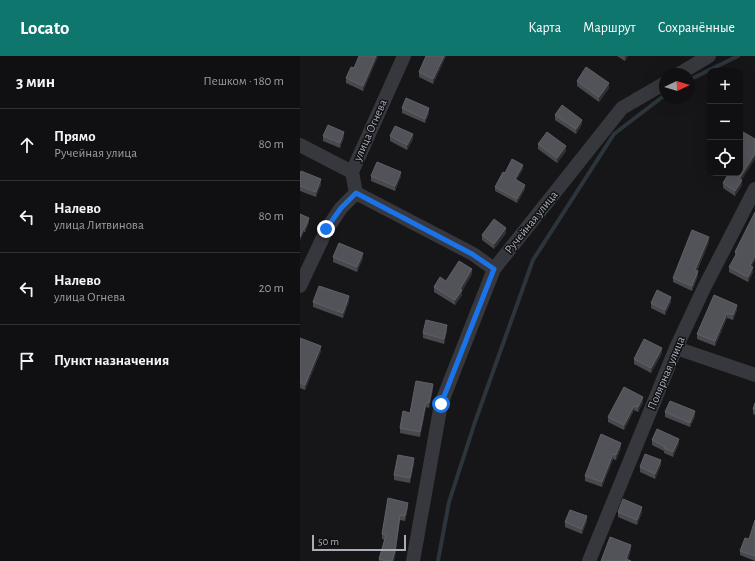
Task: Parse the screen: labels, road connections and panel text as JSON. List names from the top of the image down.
{
  "streets": {
    "street": ["улица Огнева", "Ручейная улица", "Полярная улица"]
  },
  "scale_bar": "50 m",
  "north": "right",
  "page": {
    "header": "Locato",
    "nav": ["Карта", "Маршрут", "Сохранённые"],
    "heading": ["3 мин", "Пешком · 180 m"],
    "map_buttons": ["+", "−"],
    "list": [
      ["Прямо", "Ручейная улица", "80 m"],
      ["Налево", "улица Литвинова", "80 m"],
      ["Налево", "улица Огнева", "20 m"],
      "Пункт назначения"
    ],
    "scale": "50 m"
  }
}
